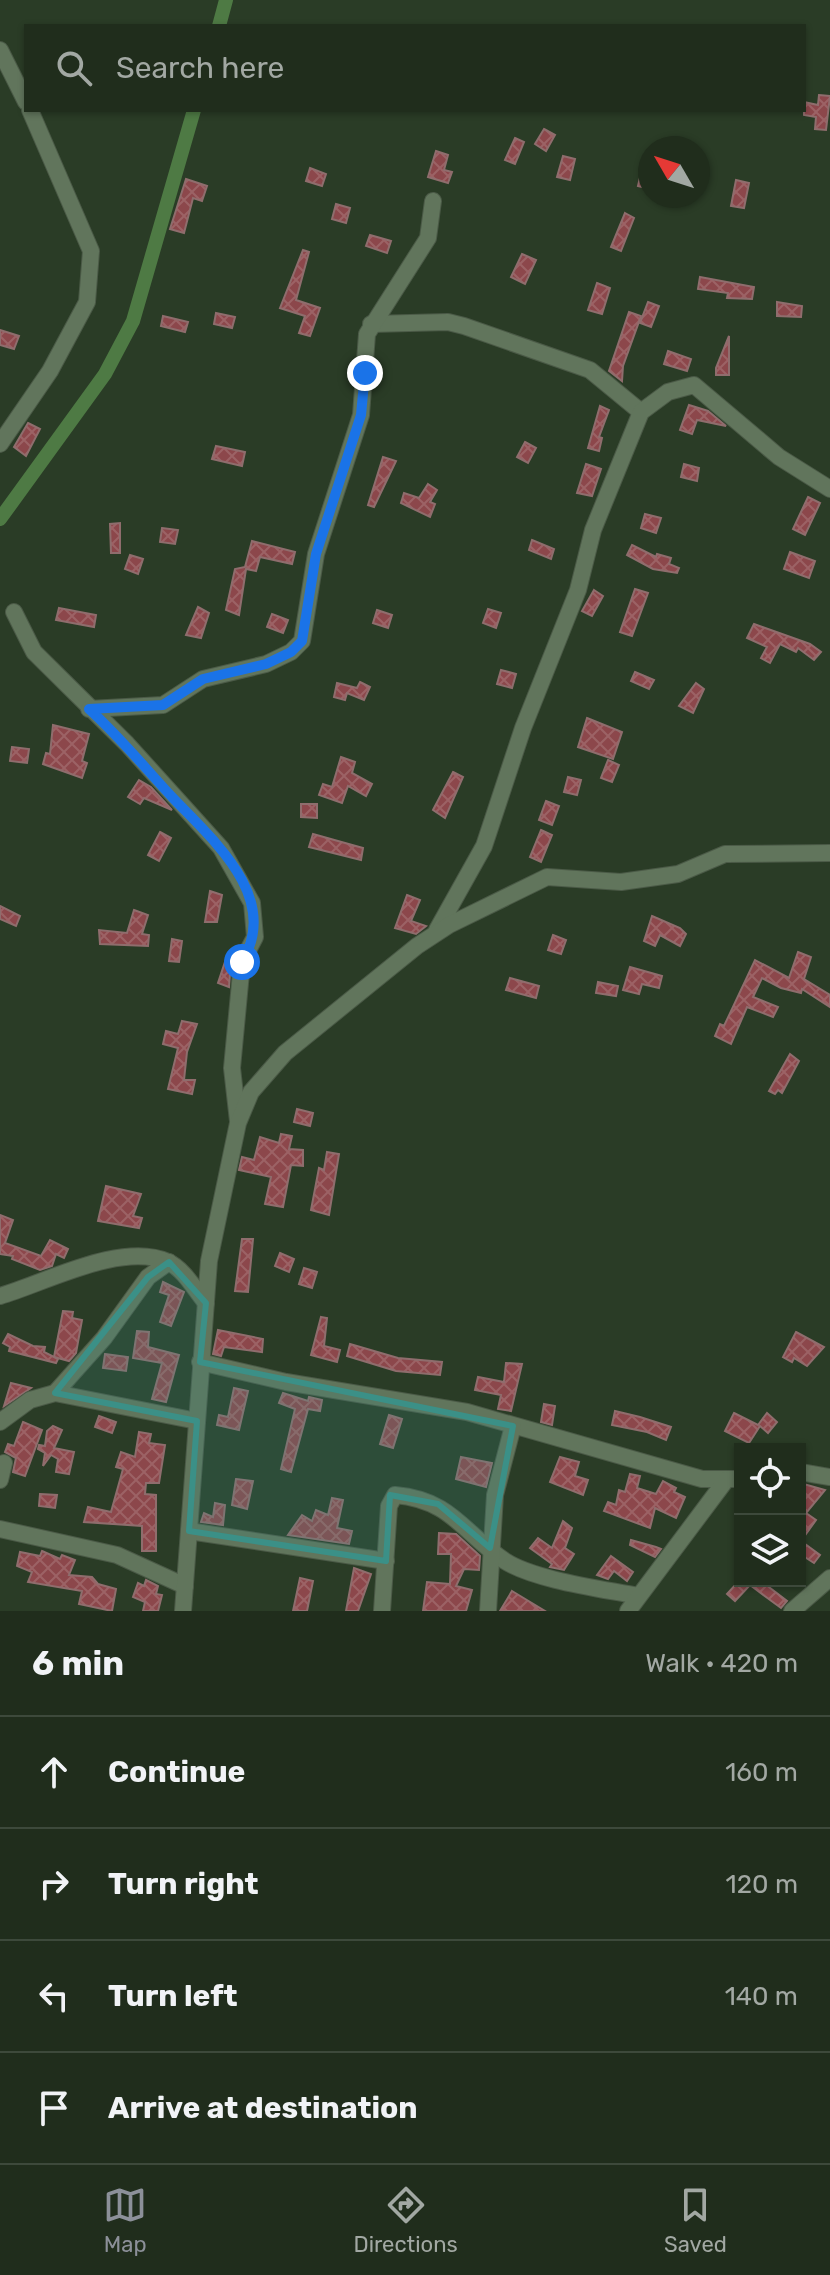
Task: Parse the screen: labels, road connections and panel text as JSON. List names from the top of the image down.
{
  "north": "top left",
  "page": {
    "search": "Search here",
    "heading": ["6 min", "Walk · 420 m"],
    "list": [
      ["Continue", "160 m"],
      ["Turn right", "120 m"],
      ["Turn left", "140 m"],
      "Arrive at destination"
    ],
    "nav": ["Map", "Directions", "Saved"]
  }
}
